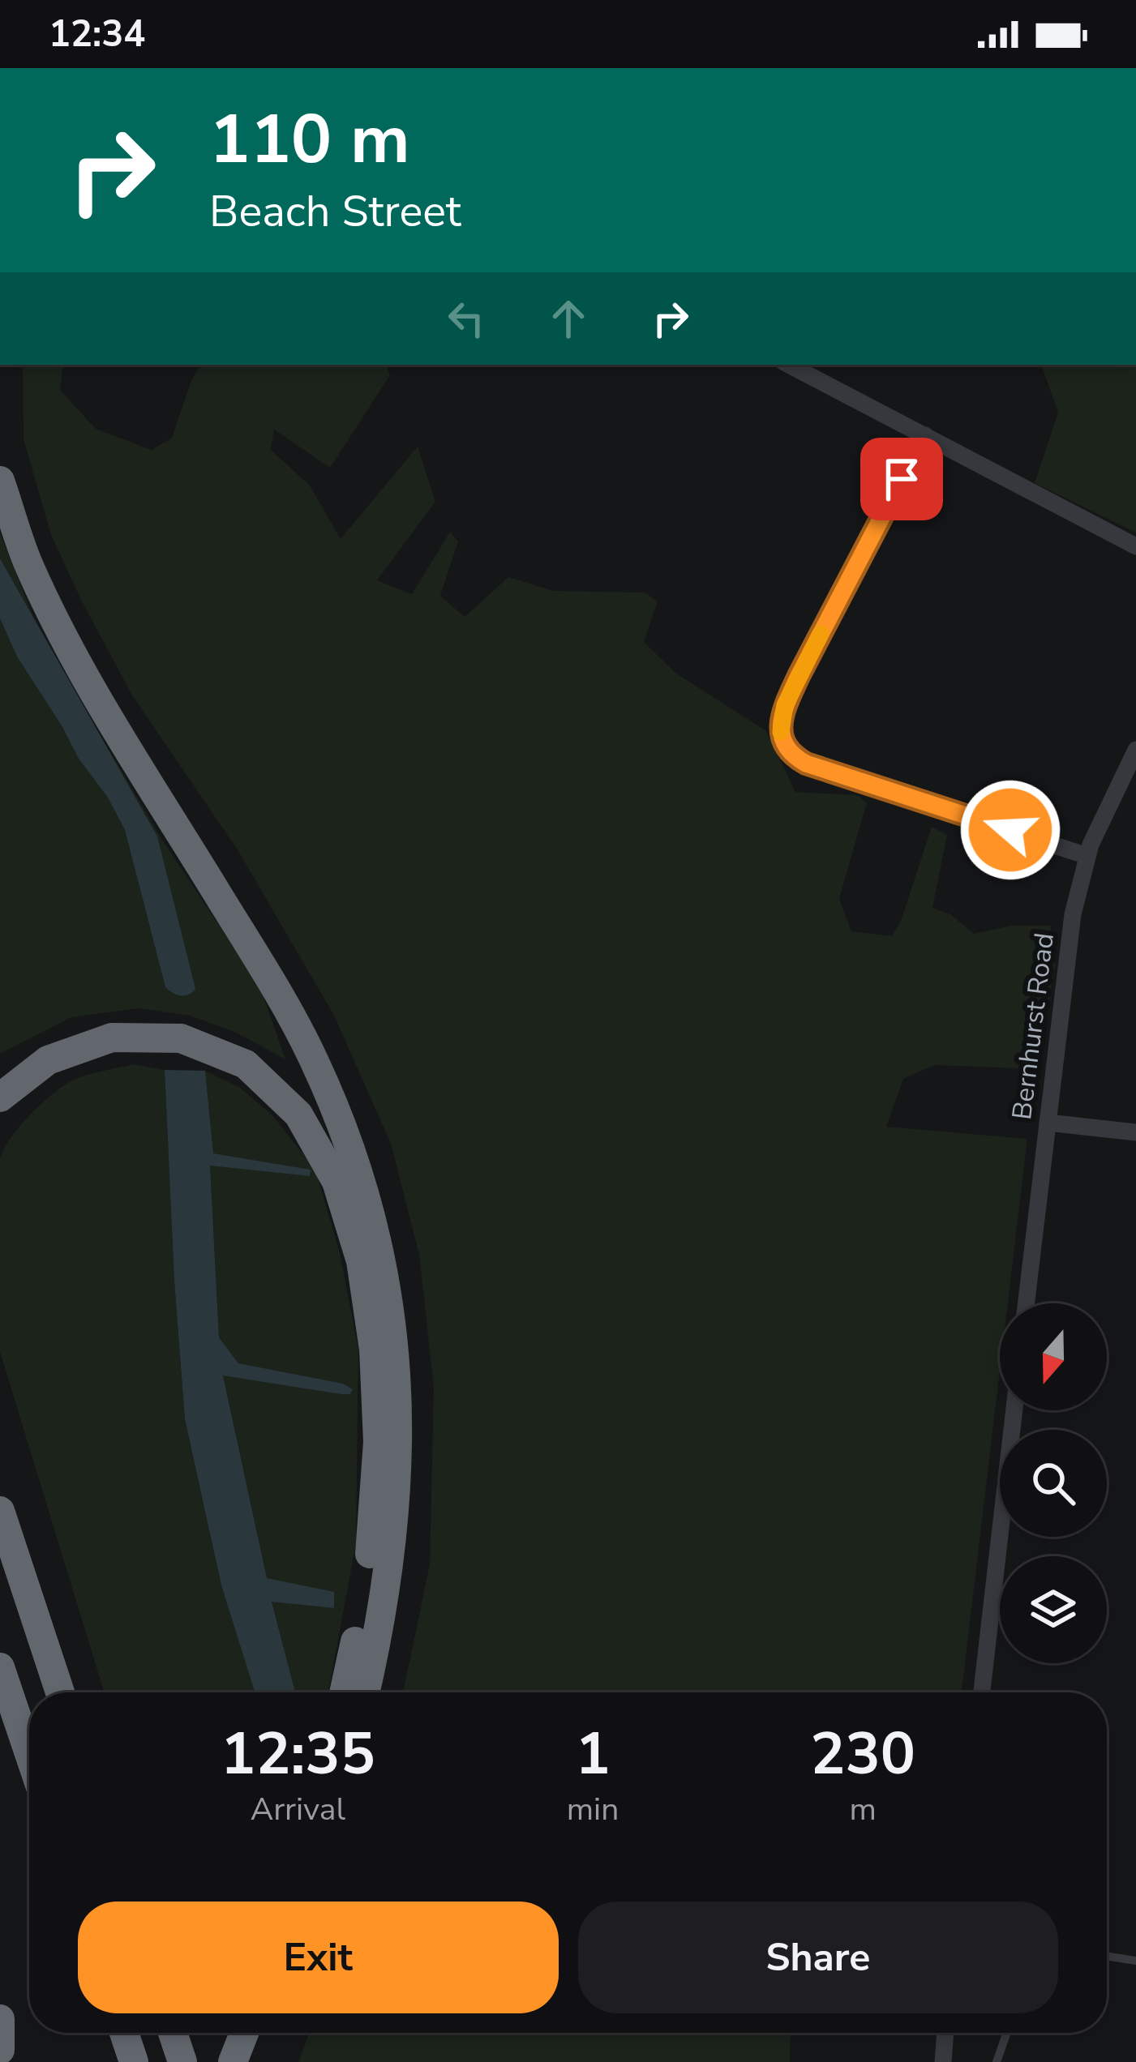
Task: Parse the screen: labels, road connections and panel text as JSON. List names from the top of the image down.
{
  "streets": {
    "street": ["Bernhurst Road"]
  },
  "north": "bottom",
  "page": {
    "status": "12:34",
    "turn": ["110 m", "Beach Street"],
    "eta": [
      "12:35",
      "Arrival",
      "1",
      "min",
      "230",
      "m"
    ],
    "buttons": ["Exit", "Share"]
  }
}
